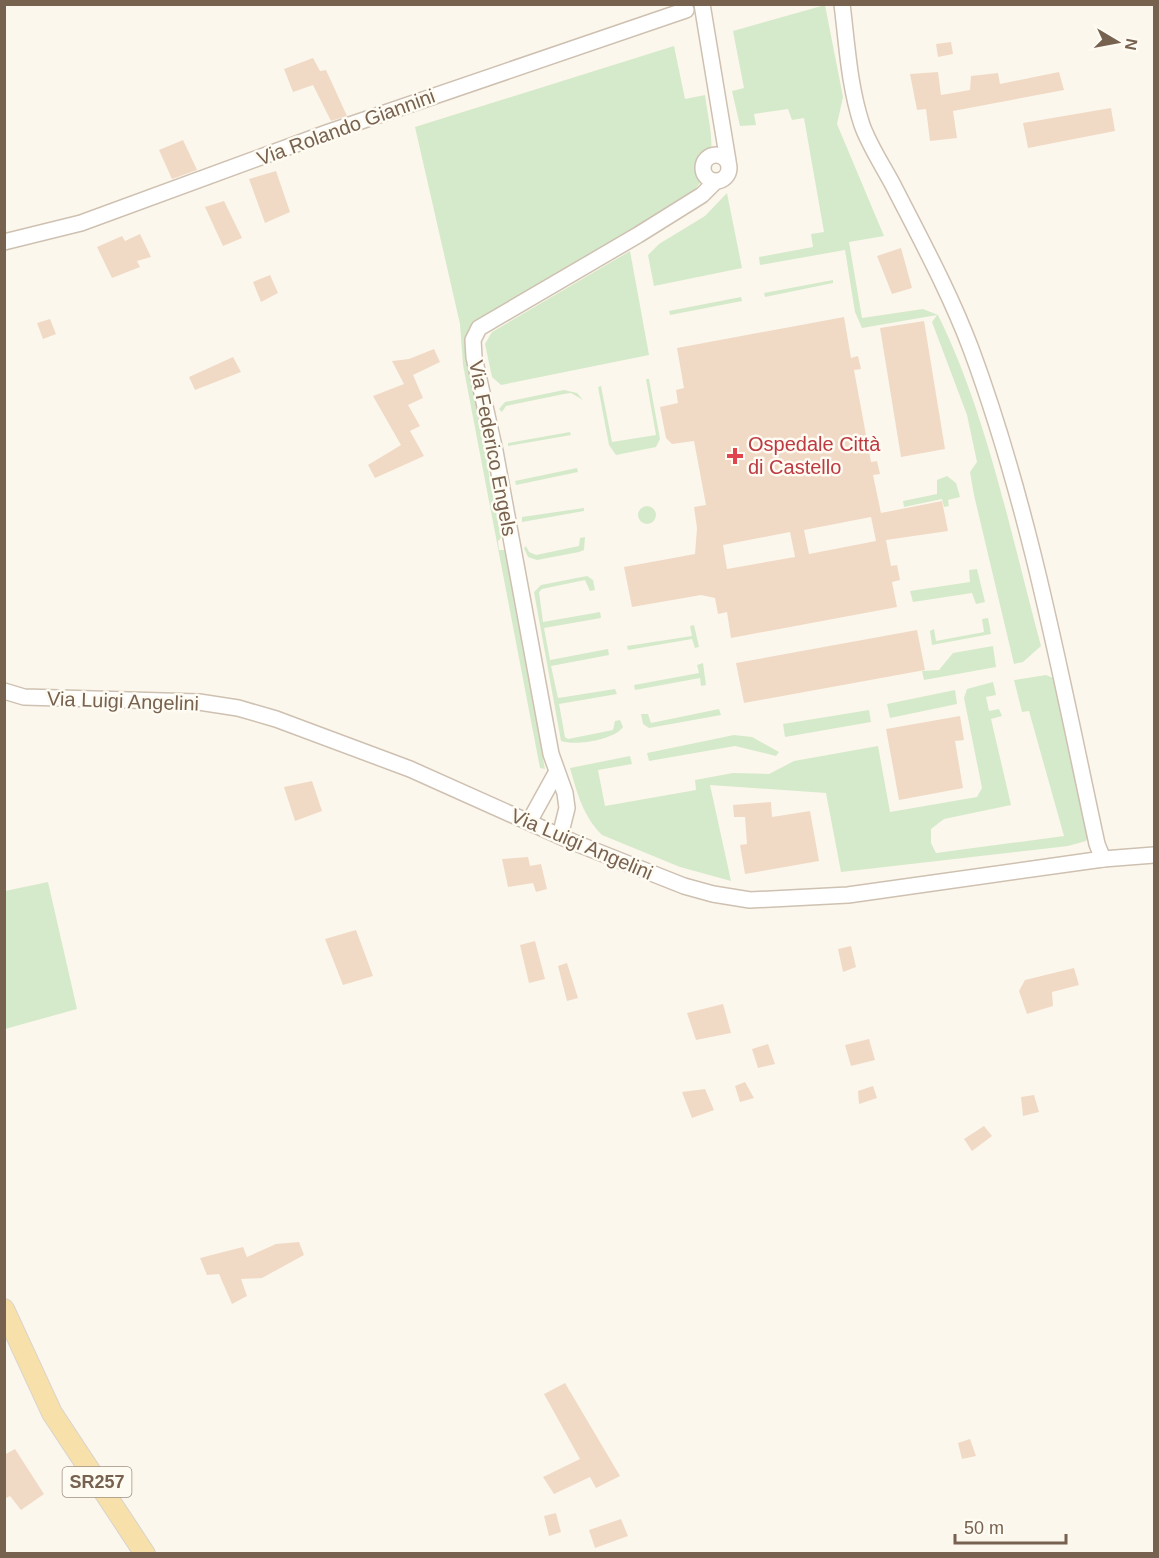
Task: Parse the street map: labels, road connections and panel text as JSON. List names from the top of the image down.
{
  "streets": {
    "main road": ["SR257"],
    "street": ["Via Rolando Giannini", "Via Federico Engels", "Via Luigi Angelini"]
  },
  "crossings": [
    ["Via Federico Engels", "Via Luigi Angelini"]
  ],
  "places": {
    "health": ["Ospedale Città di Castello"]
  },
  "scale_bar": "50 m",
  "north": "right"
}
